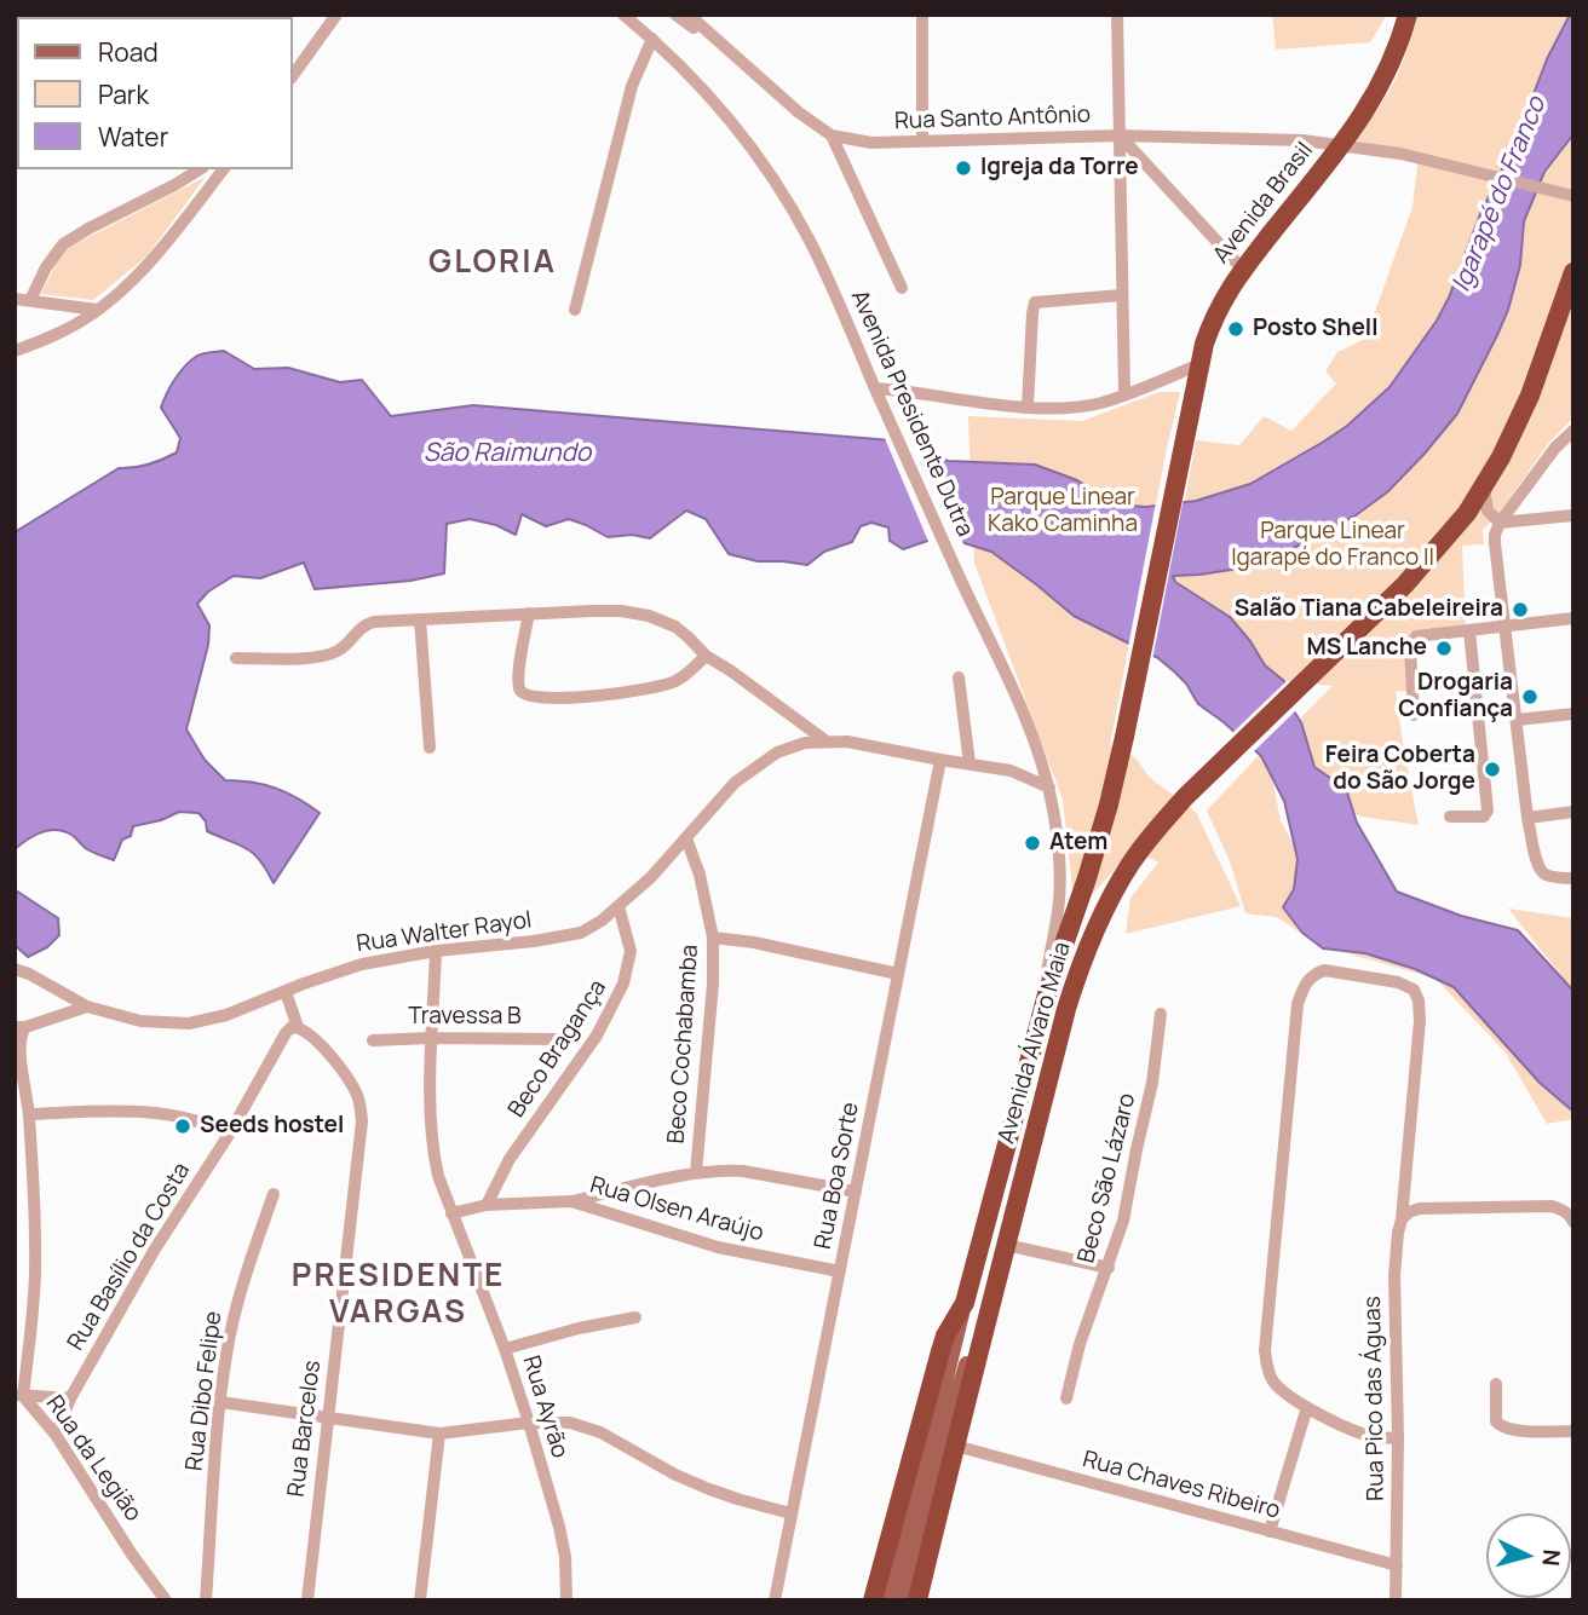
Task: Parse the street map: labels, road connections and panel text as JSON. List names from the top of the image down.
{
  "streets": {
    "highway": ["Avenida Brasil", "Avenida Álvaro Maia"],
    "street": [
      "Rua Santo Antônio",
      "Avenida Presidente Dutra",
      "Rua Walter Rayol",
      "Travessa B",
      "Beco Cochabamba",
      "Beco Bragança",
      "Rua Boa Sorte",
      "Beco São Lázaro",
      "Rua Olsen Araújo",
      "Rua Basílio da Costa",
      "Rua Dibo Felipe",
      "Rua Pico das Águas",
      "Rua Ayrão",
      "Rua Barcelos",
      "Rua da Legião",
      "Rua Chaves Ribeiro"
    ]
  },
  "crossings": [
    ["Rua Santo Antônio", "Avenida Brasil"],
    ["Avenida Brasil", "Avenida Álvaro Maia"],
    ["Avenida Presidente Dutra", "Rua Walter Rayol"],
    ["Avenida Presidente Dutra", "Avenida Álvaro Maia"],
    ["Rua Walter Rayol", "Beco Cochabamba"],
    ["Rua Walter Rayol", "Beco Bragança"],
    ["Rua Walter Rayol", "Rua Boa Sorte"],
    ["Rua Walter Rayol", "Rua Ayrão"],
    ["Travessa B", "Rua Ayrão"],
    ["Avenida Álvaro Maia", "Rua Chaves Ribeiro"],
    ["Beco Bragança", "Rua Olsen Araújo"],
    ["Rua Boa Sorte", "Rua Olsen Araújo"],
    ["Rua Olsen Araújo", "Rua Ayrão"],
    ["Rua Basílio da Costa", "Rua Barcelos"],
    ["Rua Basílio da Costa", "Rua da Legião"],
    ["Rua Pico das Águas", "Rua Chaves Ribeiro"]
  ],
  "districts": ["GLORIA", "PRESIDENTE VARGAS"],
  "water": ["Igarapé do Franco", "São Raimundo"],
  "parks": ["Parque Linear Kako Caminha", "Parque Linear Igarapé do Franco II"],
  "places": [
    "Igreja da Torre",
    "Posto Shell",
    "Salão Tiana Cabeleireira",
    "MS Lanche",
    "Drogaria Confiança",
    "Feira Coberta do São Jorge",
    "Atem",
    "Seeds hostel"
  ],
  "legend": ["Road", "Park", "Water"],
  "north": "right"
}
